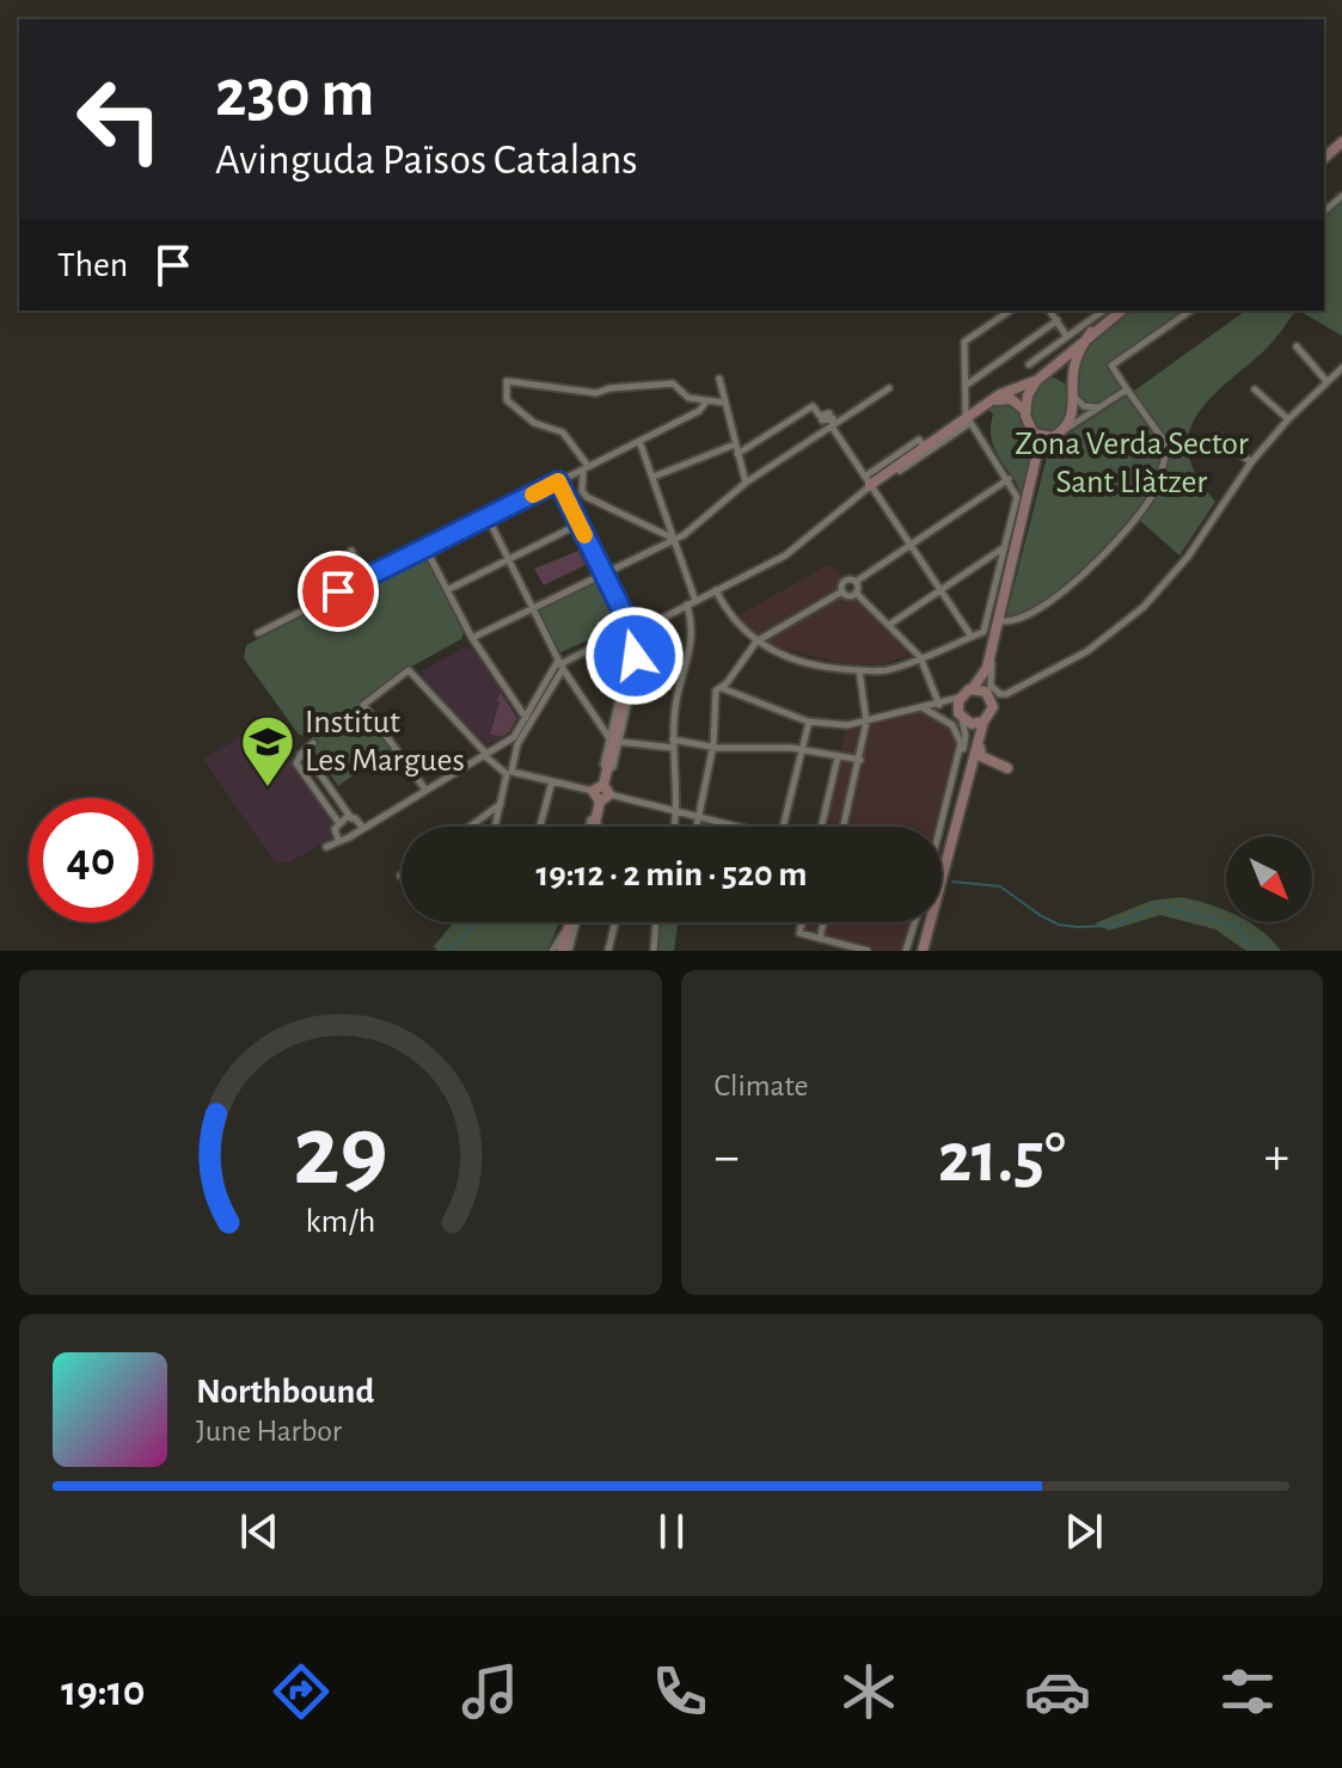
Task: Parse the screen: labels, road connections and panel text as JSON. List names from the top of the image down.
{
  "parks": ["Zona Verda Sector Sant Llàtzer"],
  "places": {
    "school or university": ["Institut Les Margues"]
  },
  "north": "bottom right",
  "page": {
    "turn": ["230 m", "Avinguda Països Catalans"],
    "then": "Then",
    "limit": "40",
    "trip": "19:12 · 2 min · 520 m",
    "tile": "Climate",
    "heat": ["−", "21.5°", "+"],
    "song": ["Northbound", "June Harbor"],
    "tabs": "19:10",
    "gauge": ["29", "km/h"]
  }
}
